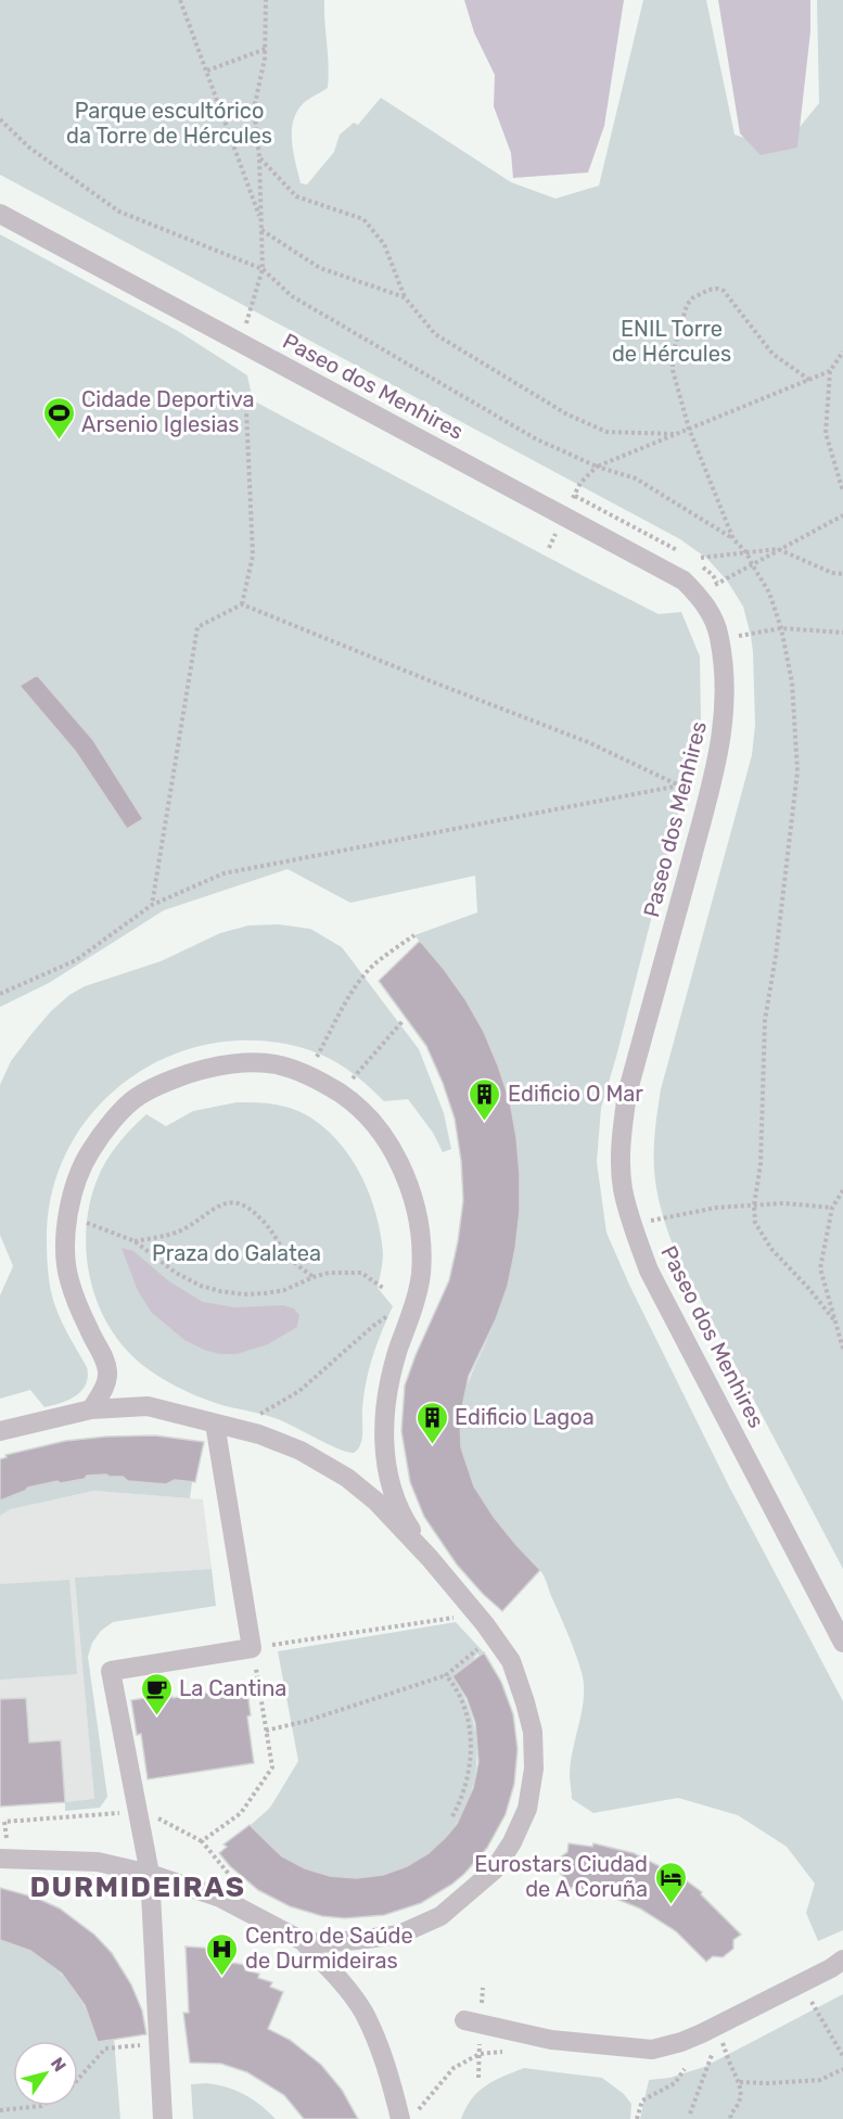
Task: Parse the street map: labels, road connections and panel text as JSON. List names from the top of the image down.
{
  "streets": {
    "street": ["Paseo dos Menhires"]
  },
  "districts": ["DURMIDEIRAS"],
  "parks": ["Parque escultórico da Torre de Hércules", "ENIL Torre de Hércules", "Praza do Galatea"],
  "places": {
    "sports": ["Cidade Deportiva Arsenio Iglesias"],
    "building": ["Edificio O Mar", "Edificio Lagoa"],
    "cafe": ["La Cantina"],
    "hotel": ["Eurostars Ciudad de A Coruña"],
    "hospital": ["Centro de Saúde de Durmideiras"]
  },
  "north": "top right"
}
